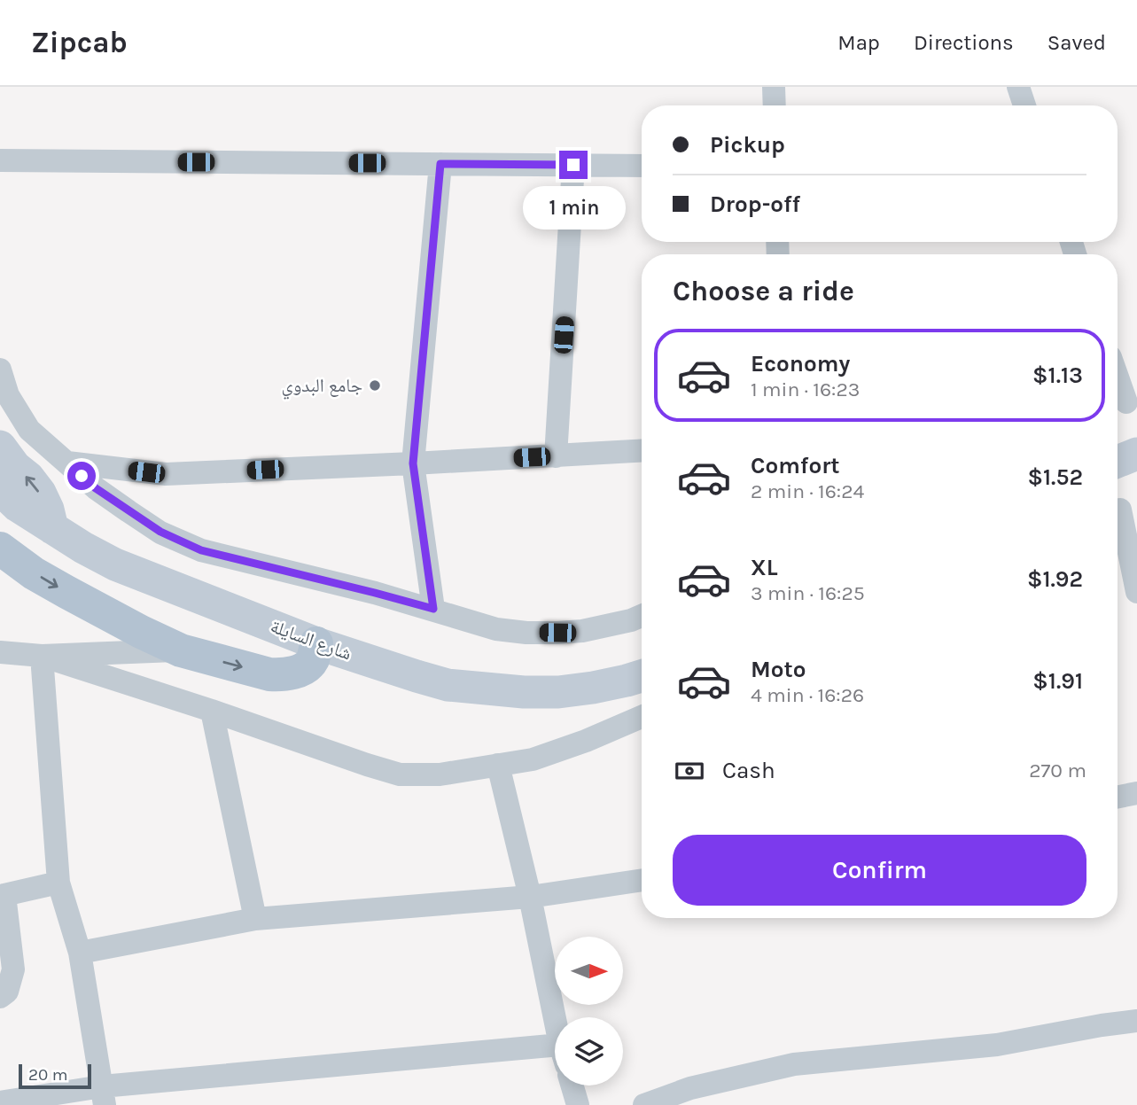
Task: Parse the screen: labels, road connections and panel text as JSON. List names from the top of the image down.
{
  "streets": {
    "main road": ["شارع السايلة"]
  },
  "places": ["جامع البدوي"],
  "scale_bar": "20 m",
  "north": "right",
  "page": {
    "header": "Zipcab",
    "nav": ["Map", "Directions", "Saved"],
    "banner": ["Pickup", "Drop-off"],
    "bubble": "1 min",
    "heading": "Choose a ride",
    "list": [
      {
        "name": "Economy",
        "note": "1 min · 16:23",
        "value": "$1.13"
      },
      {
        "name": "Comfort",
        "note": "2 min · 16:24",
        "value": "$1.52"
      },
      {
        "name": "XL",
        "note": "3 min · 16:25",
        "value": "$1.92"
      },
      {
        "name": "Moto",
        "note": "4 min · 16:26",
        "value": "$1.91"
      }
    ],
    "pay": ["Cash", "270 m"],
    "buttons": "Confirm",
    "scale": "20 m"
  }
}
